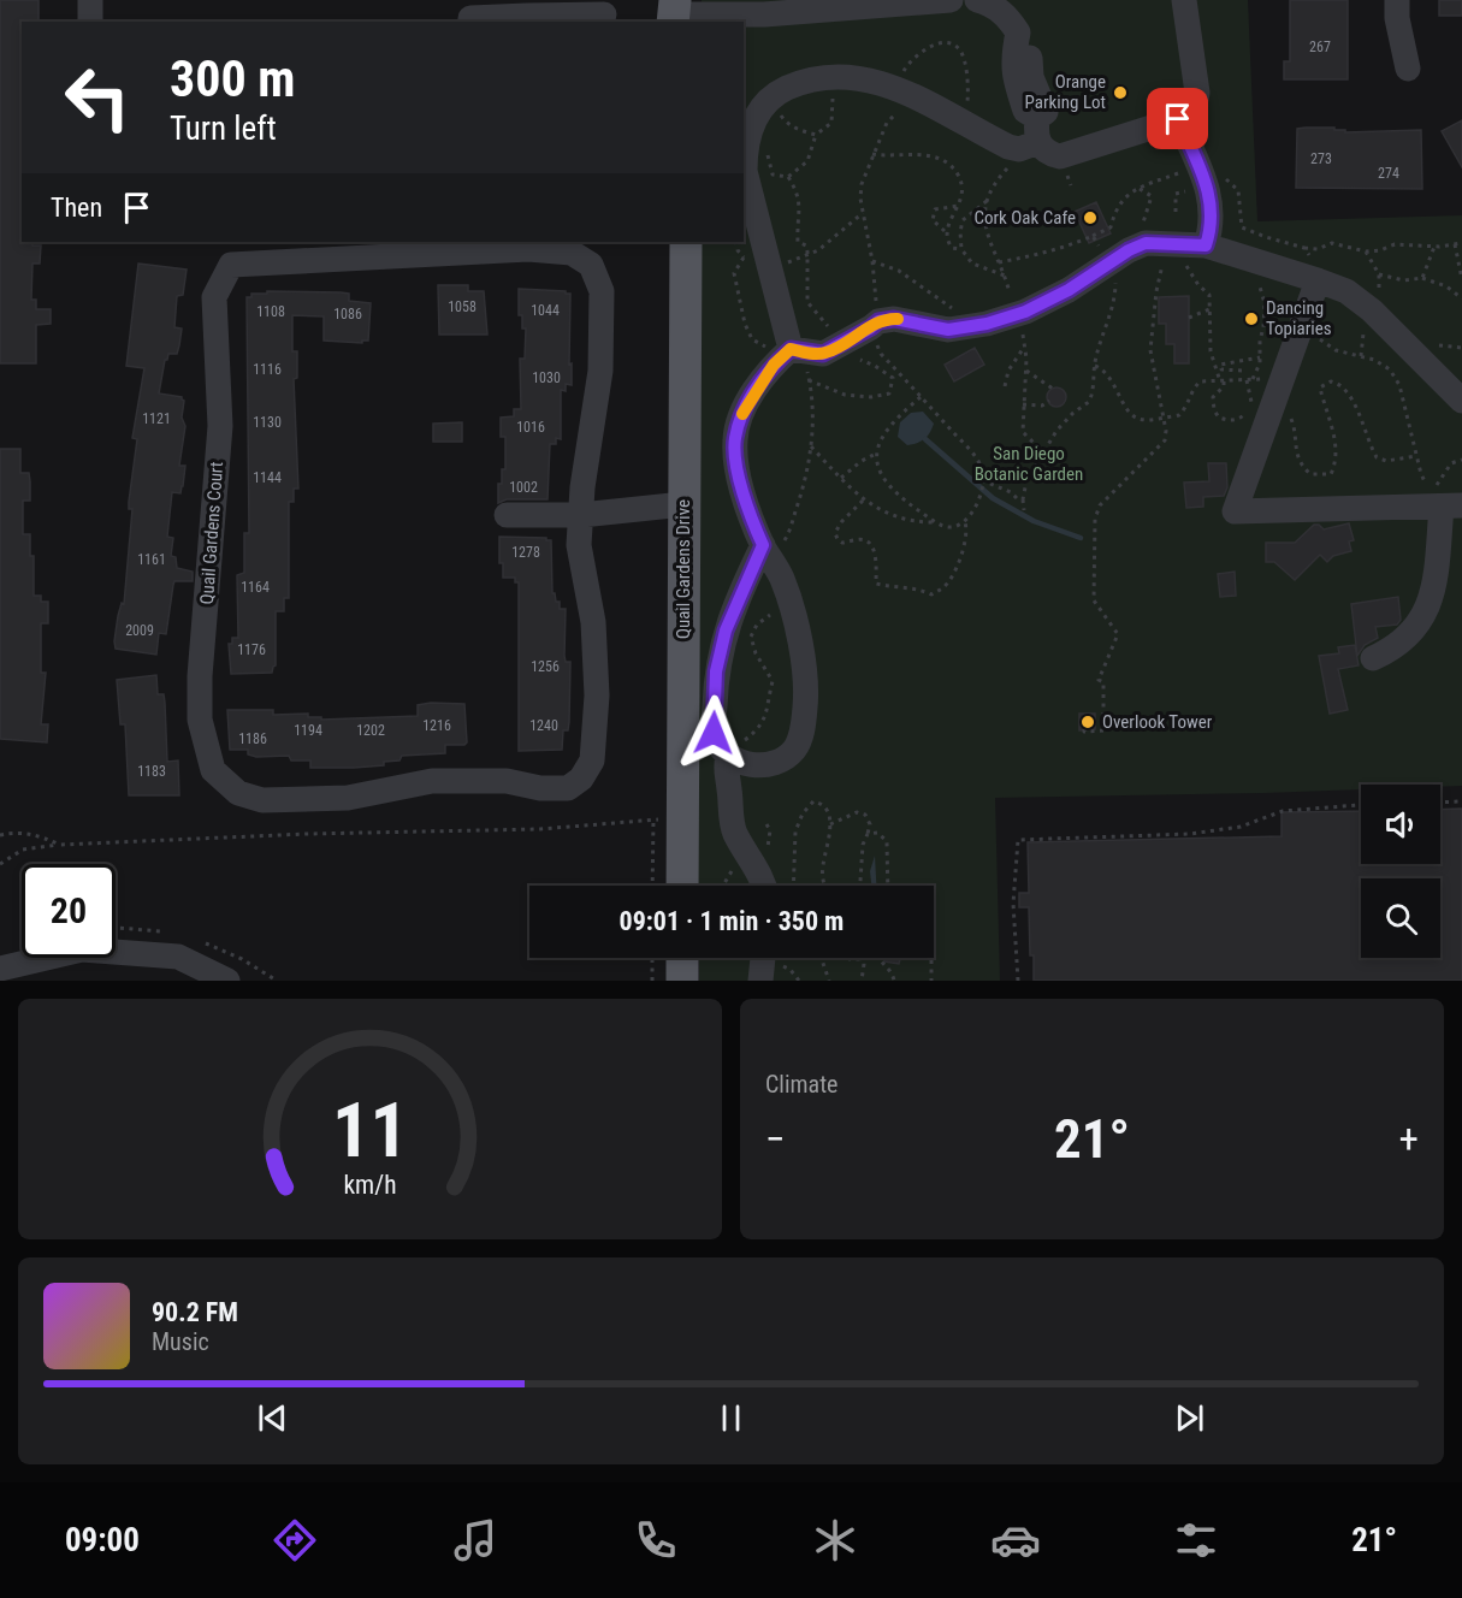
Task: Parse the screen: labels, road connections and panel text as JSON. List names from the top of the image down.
{
  "streets": {
    "main road": ["Quail Gardens Drive"],
    "street": ["Quail Gardens Court"]
  },
  "parks": ["San Diego Botanic Garden"],
  "places": [
    "Orange Parking Lot",
    "Cork Oak Cafe",
    "Dancing Topiaries",
    "Overlook Tower"
  ],
  "house_numbers": [
    "267",
    "273",
    "274",
    "1058",
    "1044",
    "1108",
    "1086",
    "1116",
    "1030",
    "1121",
    "1130",
    "1016",
    "1144",
    "1002",
    "1278",
    "1161",
    "1164",
    "2009",
    "1176",
    "1256",
    "1216",
    "1240",
    "1194",
    "1202",
    "1186",
    "1183"
  ],
  "page": {
    "turn": ["300 m", "Turn left"],
    "then": "Then",
    "limit": "20",
    "trip": "09:01 · 1 min · 350 m",
    "tile": "Climate",
    "heat": ["−", "21°", "+"],
    "song": ["90.2 FM", "Music"],
    "tabs": ["09:00", "21°"],
    "gauge": ["11", "km/h"]
  }
}
